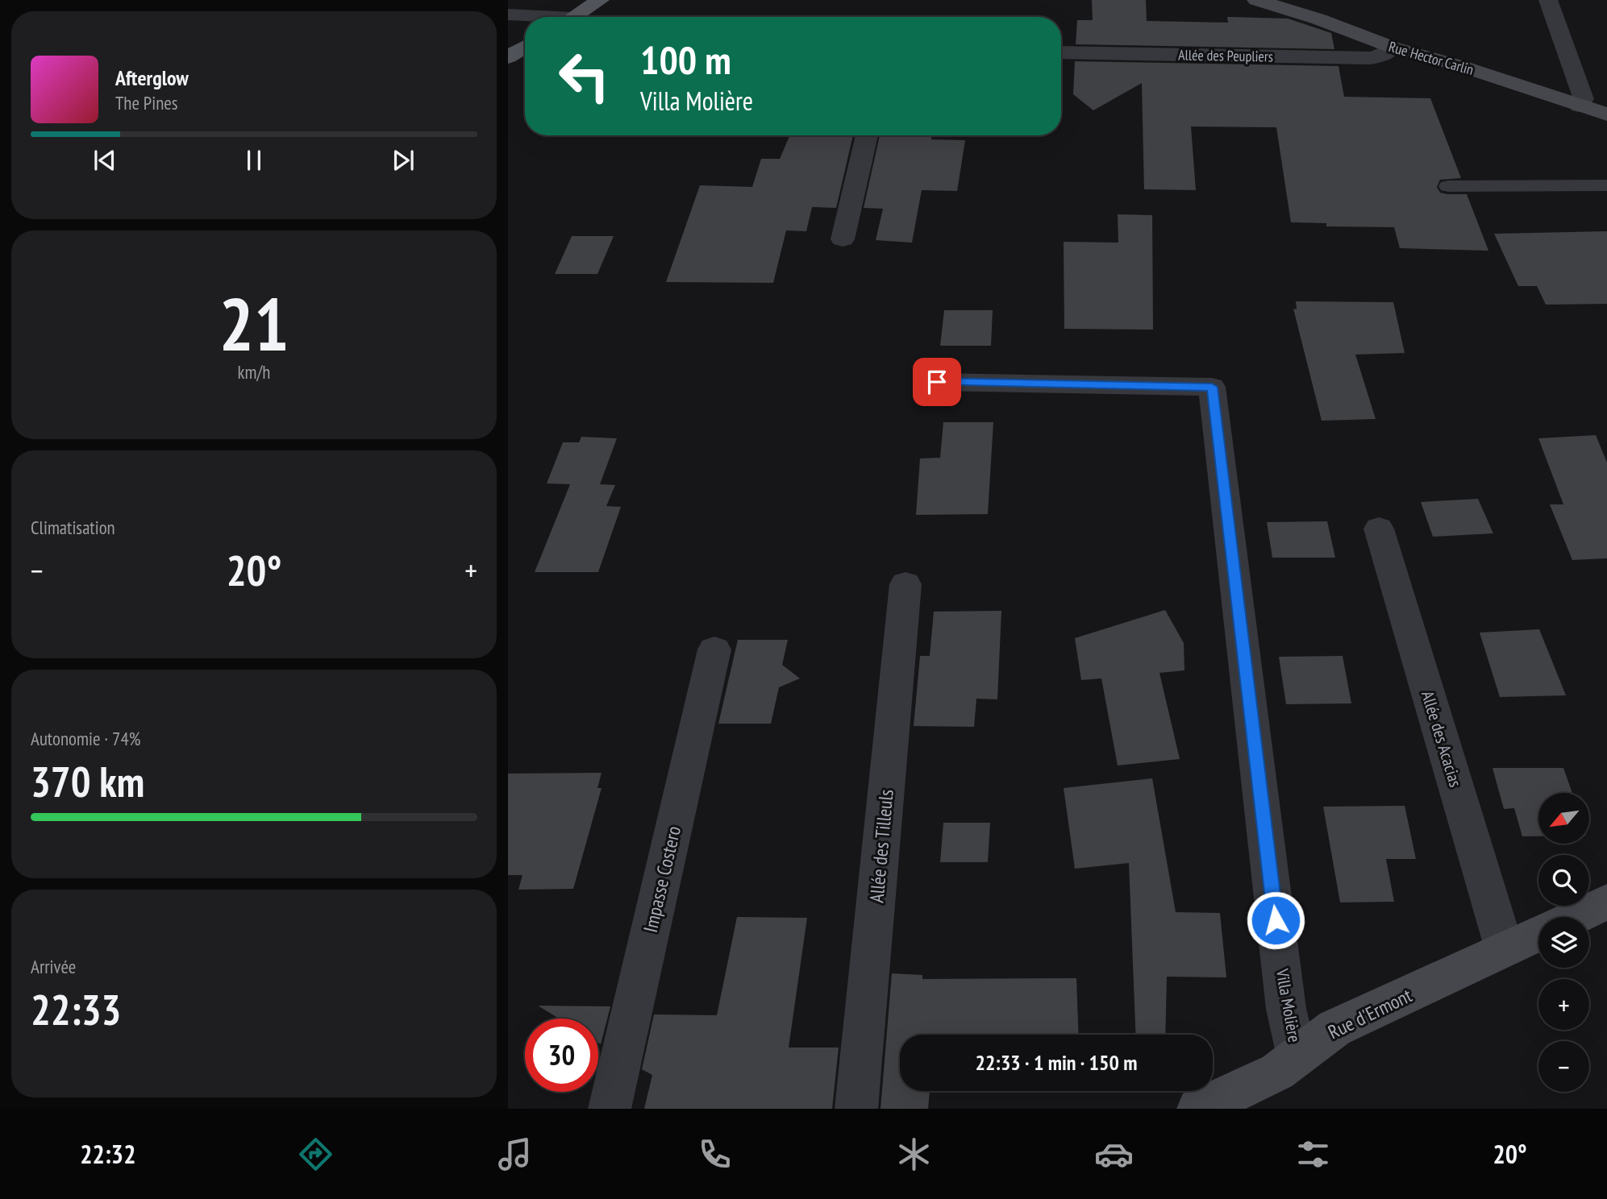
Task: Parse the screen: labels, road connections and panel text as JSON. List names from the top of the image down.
{
  "streets": {
    "street": [
      "Allée des Peupliers",
      "Rue Hector Carlin",
      "Allée des Acacias",
      "Allée des Tilleuls",
      "Impasse Costero",
      "Villa Molière",
      "Rue d'Ermont"
    ]
  },
  "crossings": [
    ["Allée des Peupliers", "Rue Hector Carlin"],
    ["Allée des Acacias", "Rue d'Ermont"],
    ["Villa Molière", "Rue d'Ermont"]
  ],
  "north": "bottom left",
  "page": {
    "turn": ["100 m", "Villa Molière"],
    "song": ["Afterglow", "The Pines"],
    "tile": [
      ["21", "km/h"],
      "Climatisation",
      ["Autonomie · 74%", "370 km"],
      ["Arrivée", "22:33"]
    ],
    "heat": ["−", "20°", "+"],
    "map_buttons": ["+", "−"],
    "limit": "30",
    "trip": "22:33 · 1 min · 150 m",
    "tabs": ["22:32", "20°"]
  }
}
